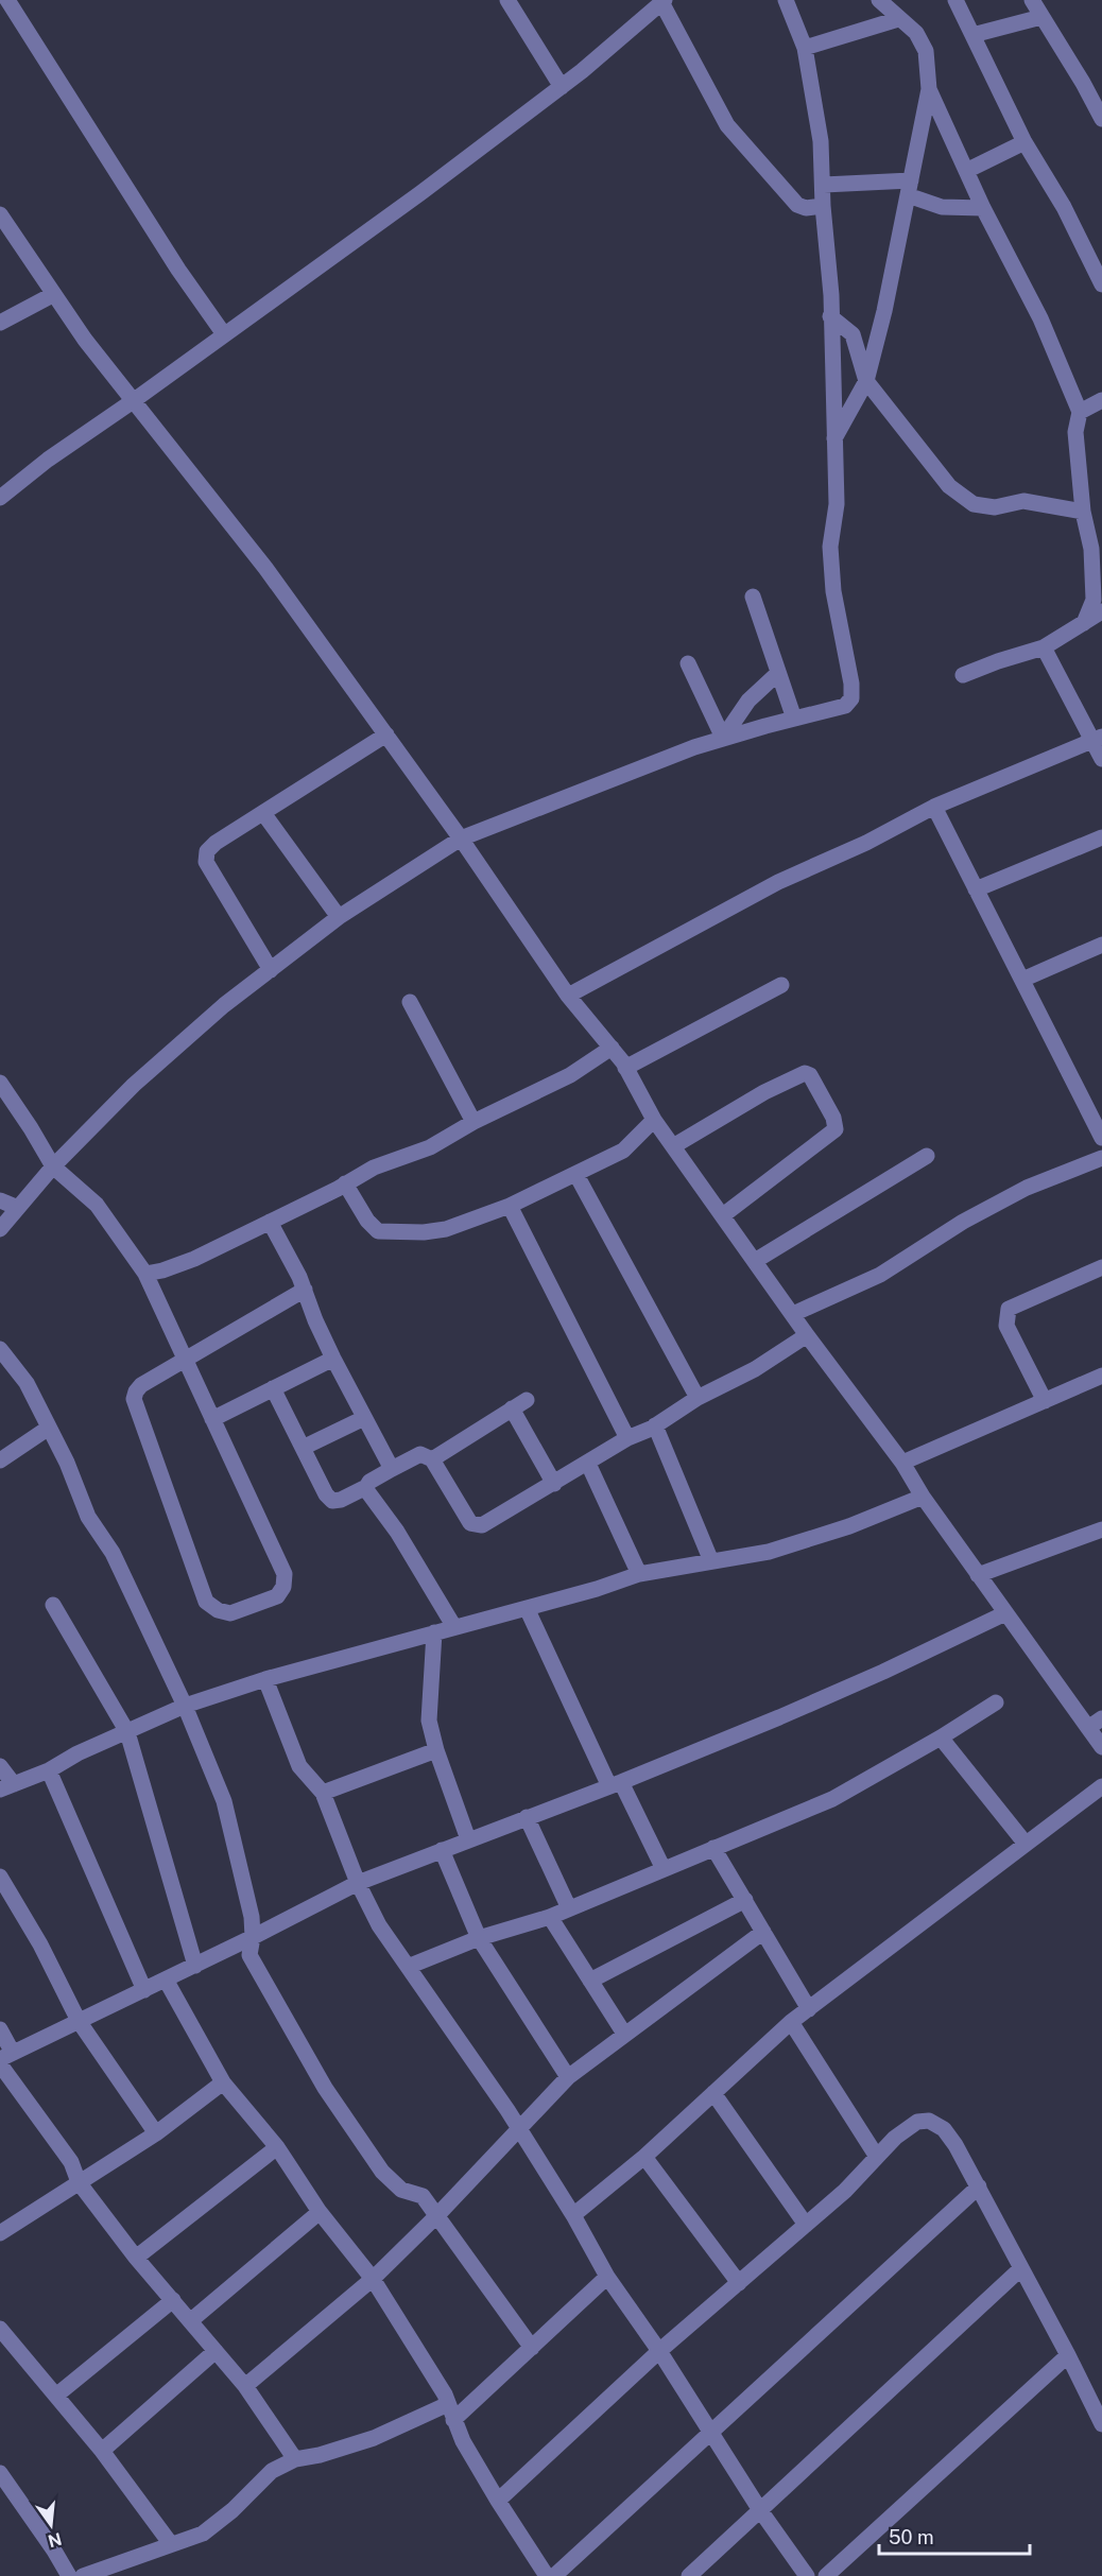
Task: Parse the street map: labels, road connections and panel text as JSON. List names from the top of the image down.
{
  "scale_bar": "50 m",
  "north": "bottom"
}
